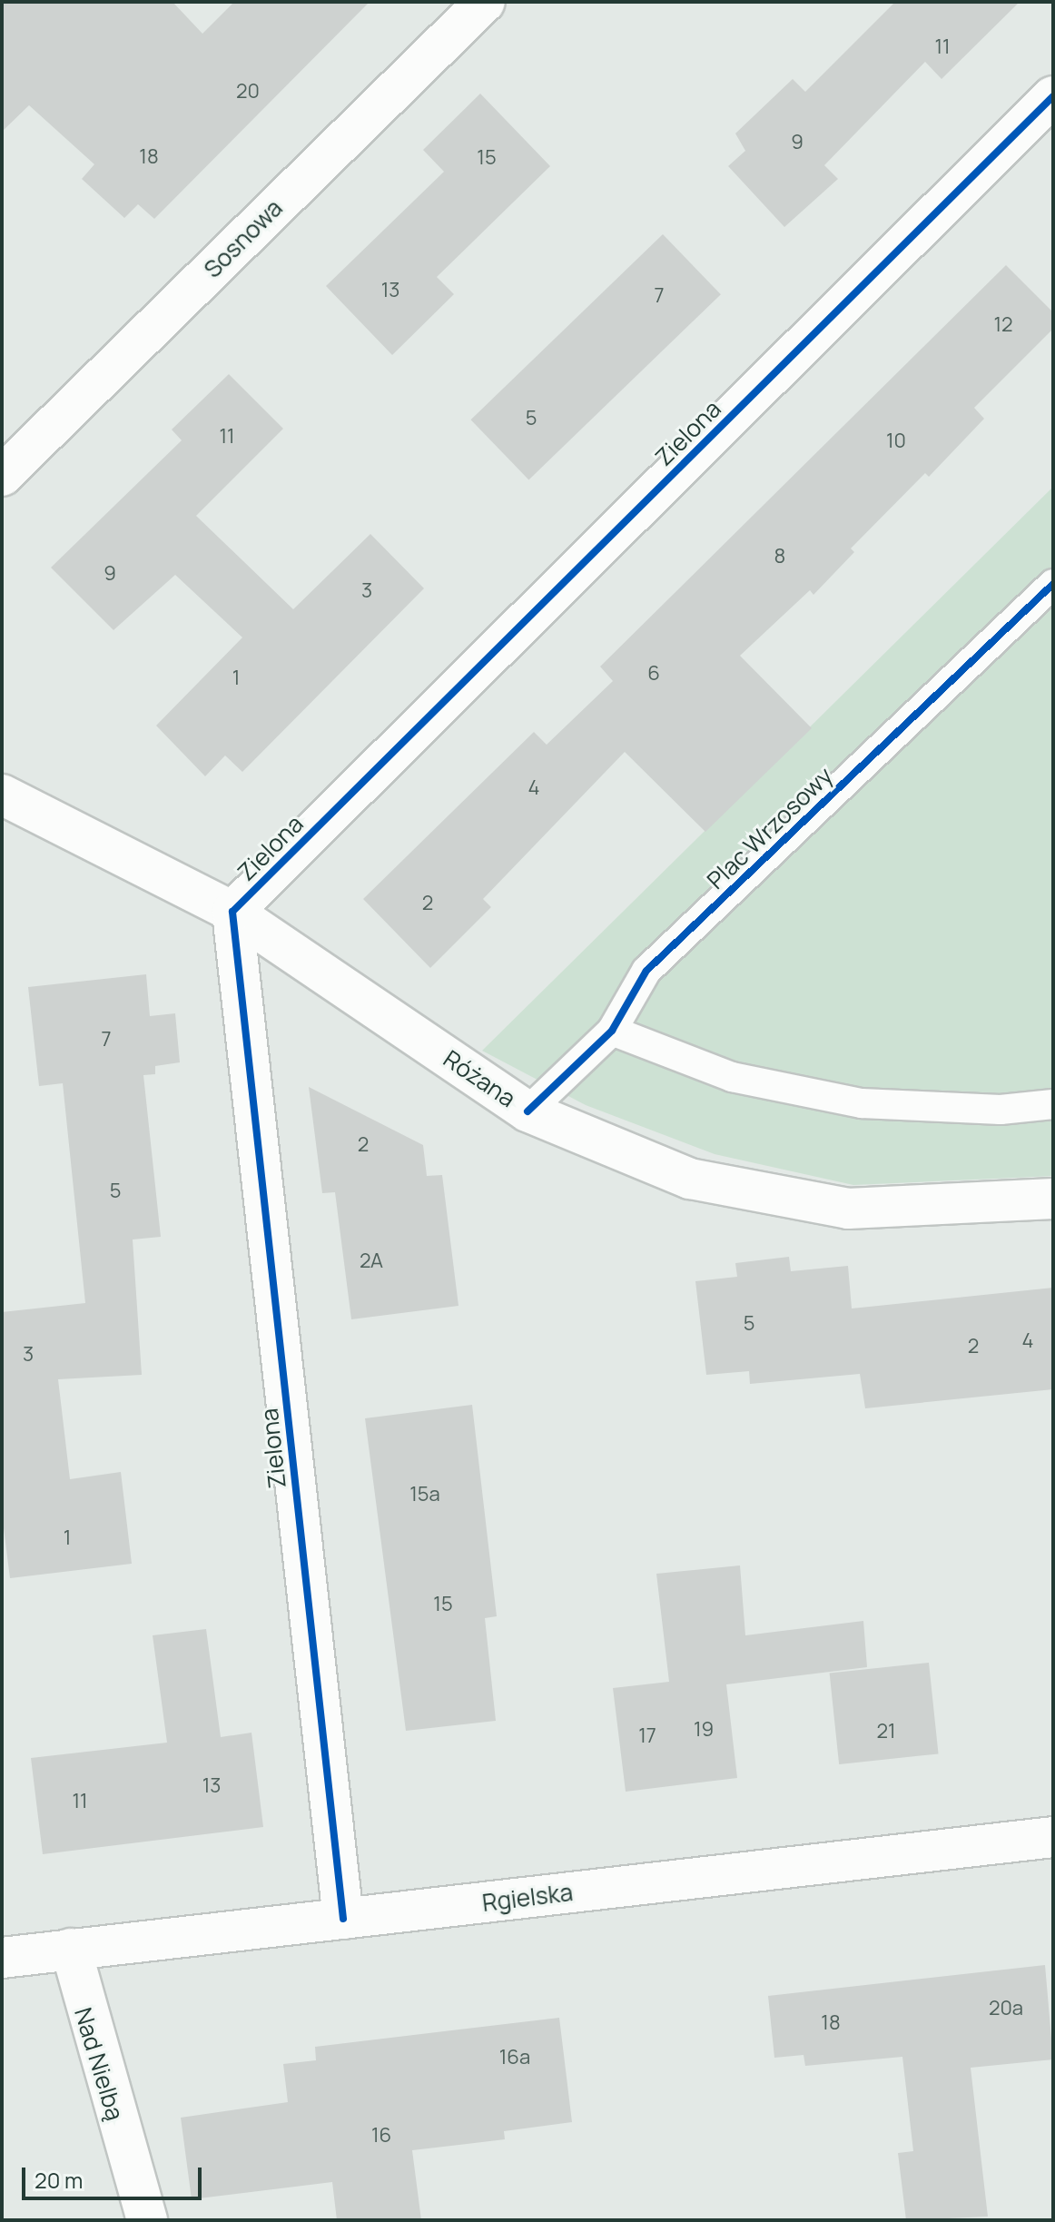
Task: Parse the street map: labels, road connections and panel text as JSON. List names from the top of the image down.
{
  "streets": {
    "street": [
      "Sosnowa",
      "Zielona",
      "Różana",
      "Rgielska",
      "Nad Nielbą"
    ],
    "lane": ["Plac Wrzosowy"]
  },
  "crossings": [
    ["Zielona", "Różana"],
    ["Zielona", "Rgielska"],
    ["Plac Wrzosowy", "Różana"],
    ["Rgielska", "Nad Nielbą"]
  ],
  "house_numbers": [
    "11",
    "20",
    "9",
    "18",
    "15",
    "13",
    "7",
    "12",
    "5",
    "11",
    "10",
    "8",
    "9",
    "3",
    "6",
    "1",
    "4",
    "2",
    "7",
    "2",
    "5",
    "2A",
    "5",
    "4",
    "2",
    "3",
    "15a",
    "1",
    "15",
    "19",
    "21",
    "17",
    "13",
    "11",
    "20a",
    "18",
    "16a",
    "16"
  ],
  "scale_bar": "20 m"
}
